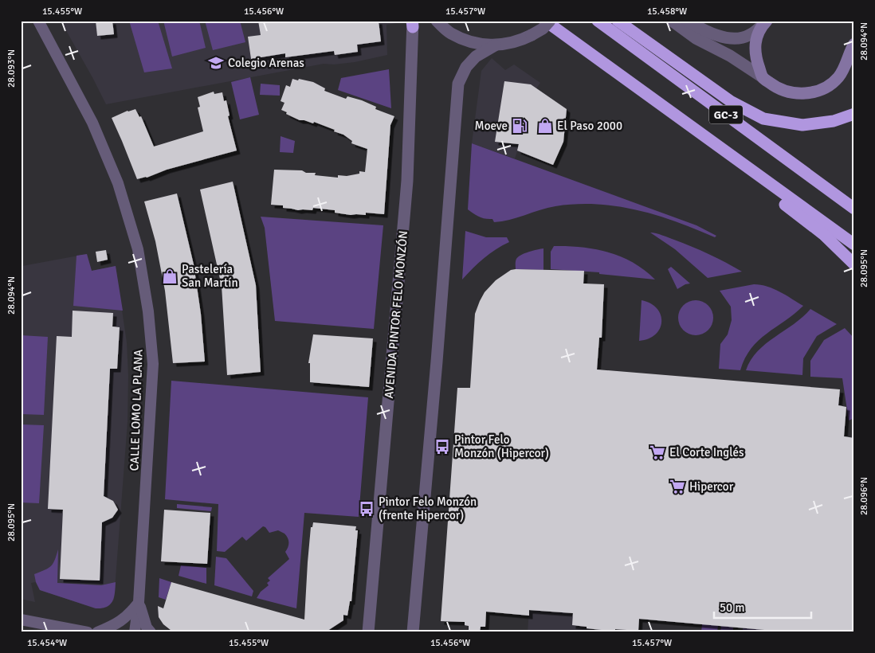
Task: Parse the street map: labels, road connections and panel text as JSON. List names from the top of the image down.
{
  "streets": {
    "highway": ["GC-3"],
    "street": ["AVENIDA PINTOR FELO MONZÓN", "CALLE LOMO LA PLANA"]
  },
  "places": {
    "school or university": ["Colegio Arenas"],
    "fuel station": ["Moeve"],
    "shop": ["El Paso 2000", "Pastelería San Martín"],
    "bus stop": ["Pintor Felo Monzón (Hipercor)", "Pintor Felo Monzón (frente Hipercor)"],
    "supermarket": ["El Corte Inglés", "Hipercor"]
  },
  "scale_bar": "50 m",
  "coordinates": [
    "15.455°W",
    "15.456°W",
    "15.457°W",
    "15.458°W",
    "28.094°N",
    "28.093°N",
    "28.095°N",
    "28.096°N",
    "15.454°W"
  ]
}
